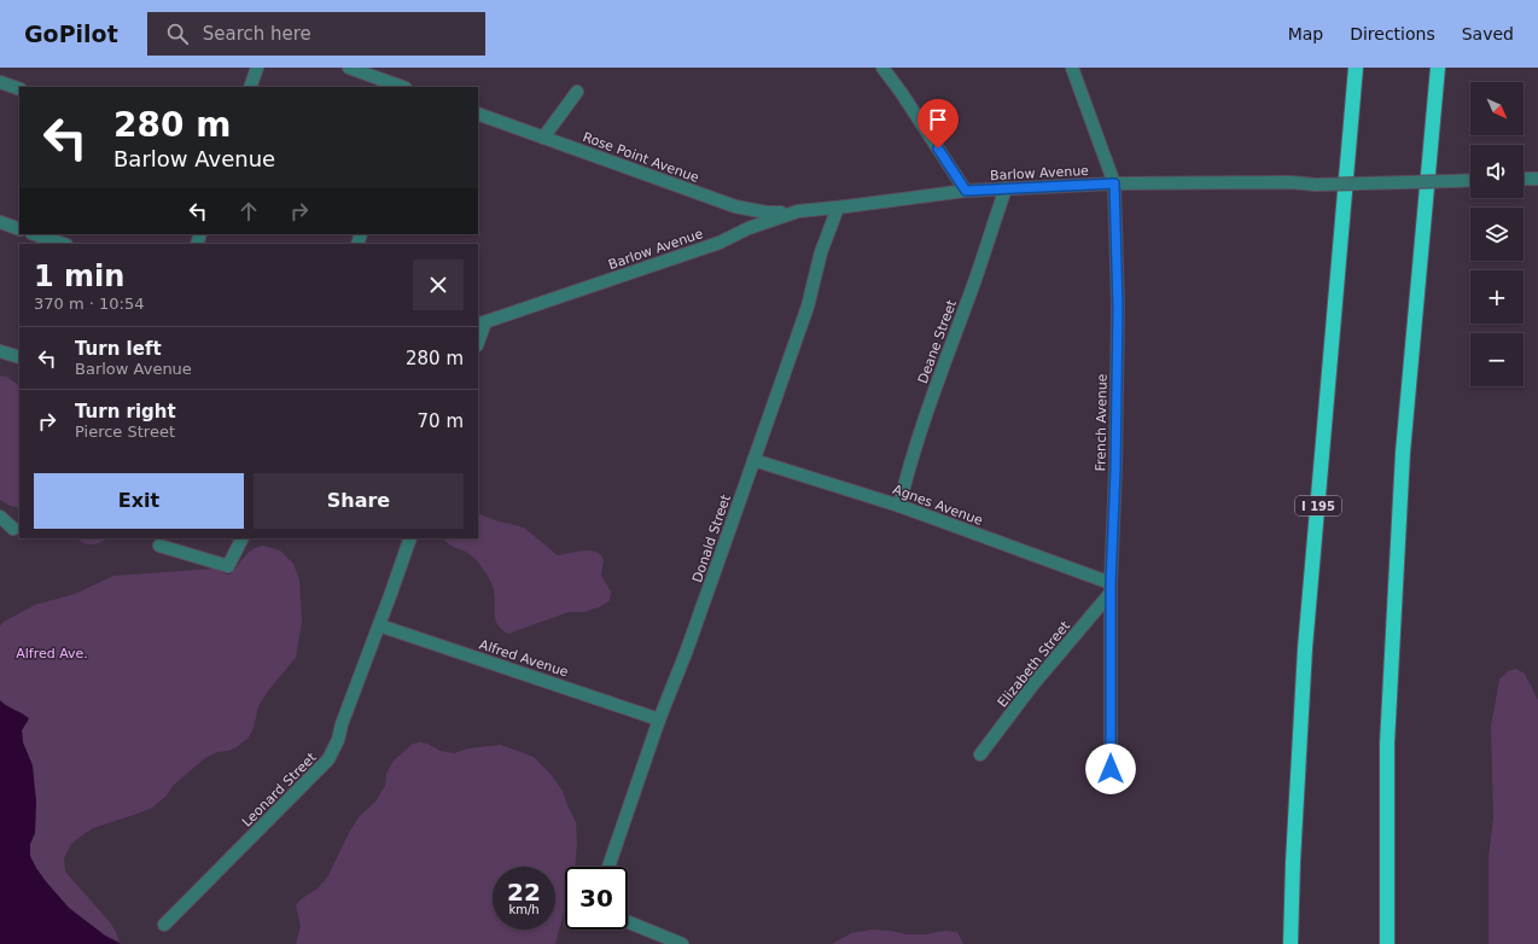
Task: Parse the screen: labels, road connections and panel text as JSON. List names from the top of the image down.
{
  "streets": {
    "highway": ["I 195"],
    "street": [
      "Rose Point Avenue",
      "Barlow Avenue",
      "Deane Street",
      "French Avenue",
      "Agnes Avenue",
      "Donald Street",
      "Alfred Avenue",
      "Elizabeth Street",
      "Leonard Street"
    ]
  },
  "crossings": [
    ["Rose Point Avenue", "Barlow Avenue"],
    ["Barlow Avenue", "Deane Street"],
    ["Barlow Avenue", "French Avenue"],
    ["Barlow Avenue", "Donald Street"],
    ["Deane Street", "Agnes Avenue"],
    ["French Avenue", "Agnes Avenue"],
    ["French Avenue", "Elizabeth Street"],
    ["Agnes Avenue", "Donald Street"],
    ["Agnes Avenue", "Elizabeth Street"],
    ["Donald Street", "Alfred Avenue"],
    ["Alfred Avenue", "Leonard Street"]
  ],
  "parks": ["Alfred Ave."],
  "north": "bottom right",
  "page": {
    "header": "GoPilot",
    "search": "Search here",
    "nav": ["Map", "Directions", "Saved"],
    "map_buttons": ["+", "−"],
    "turn": ["280 m", "Barlow Avenue"],
    "heading": ["1 min", "370 m · 10:54"],
    "list": [
      {
        "name": "Turn left",
        "note": "Barlow Avenue",
        "value": "280 m"
      },
      {
        "name": "Turn right",
        "note": "Pierce Street",
        "value": "70 m"
      }
    ],
    "buttons": ["Exit", "Share"],
    "speed": "22 km/h",
    "limit": "30"
  }
}
